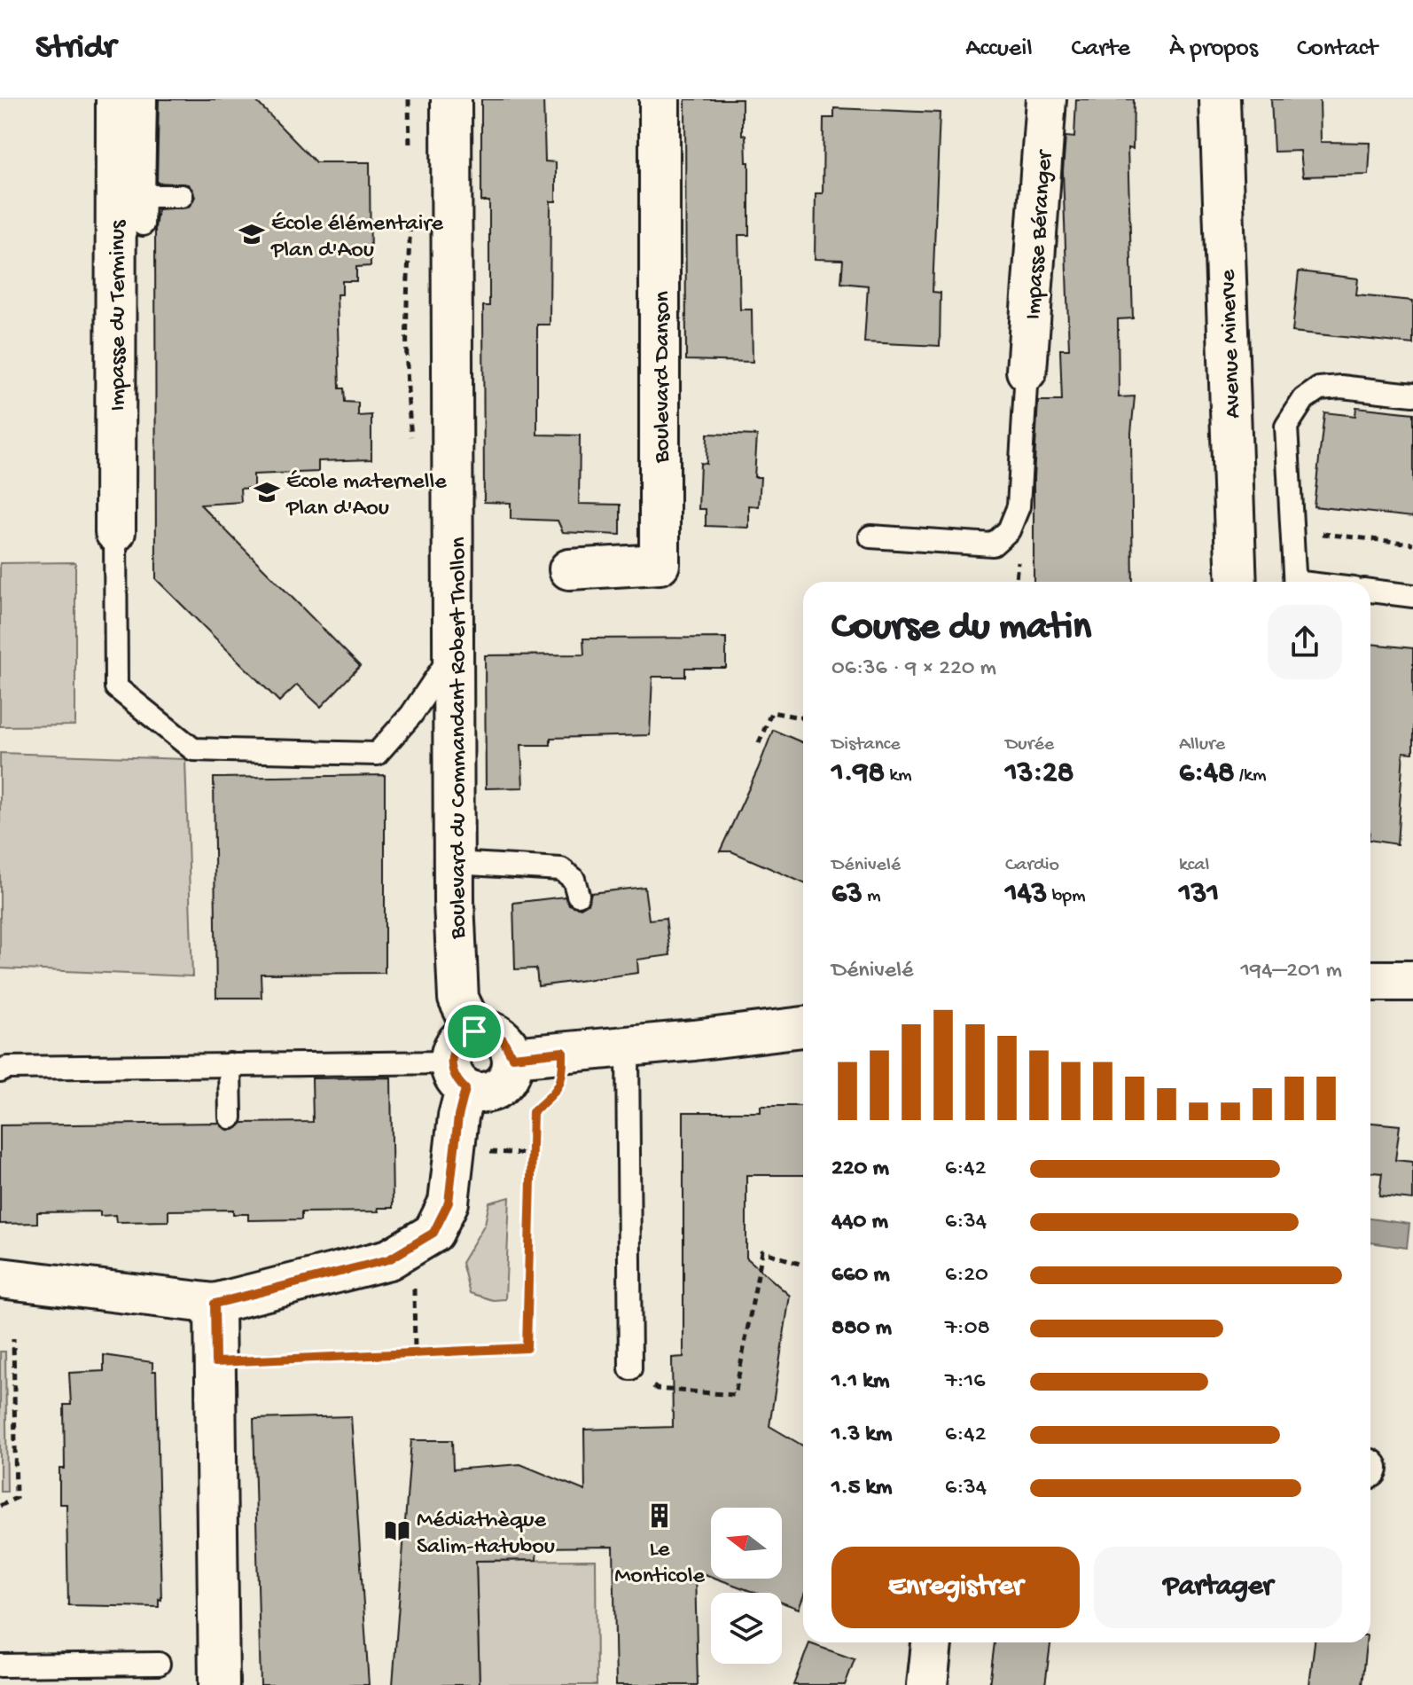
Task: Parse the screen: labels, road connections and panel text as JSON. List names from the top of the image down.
{
  "streets": {
    "street": [
      "Impasse Béranger",
      "Impasse du Terminus",
      "Avenue Minerve",
      "Boulevard Danson",
      "Boulevard du Commandant Robert Thollon"
    ]
  },
  "places": {
    "school or university": ["École élémentaire Plan d'Aou", "École maternelle Plan d'Aou"],
    "building": ["Le Monticole"],
    "library": ["Médiathèque Salim-Hatubou"]
  },
  "north": "left",
  "page": {
    "header": "Stridr",
    "nav": [
      "Accueil",
      "Carte",
      "À propos",
      "Contact"
    ],
    "heading": ["Course du matin", "06:36 · 9 × 220 m"],
    "stats": [
      ["Distance", "1.98 km"],
      ["Durée", "13:28"],
      ["Allure", "6:48 /km"],
      ["Dénivelé", "63 m"],
      ["Cardio", "143 bpm"],
      ["kcal", "131"]
    ],
    "chart": ["Dénivelé", "194–201 m"],
    "list": [
      {
        "name": "220 m",
        "note": "6:42"
      },
      {
        "name": "440 m",
        "note": "6:34"
      },
      {
        "name": "660 m",
        "note": "6:20"
      },
      {
        "name": "880 m",
        "note": "7:08"
      },
      {
        "name": "1.1 km",
        "note": "7:16"
      },
      {
        "name": "1.3 km",
        "note": "6:42"
      },
      {
        "name": "1.5 km",
        "note": "6:34"
      }
    ],
    "buttons": ["Enregistrer", "Partager"]
  }
}
